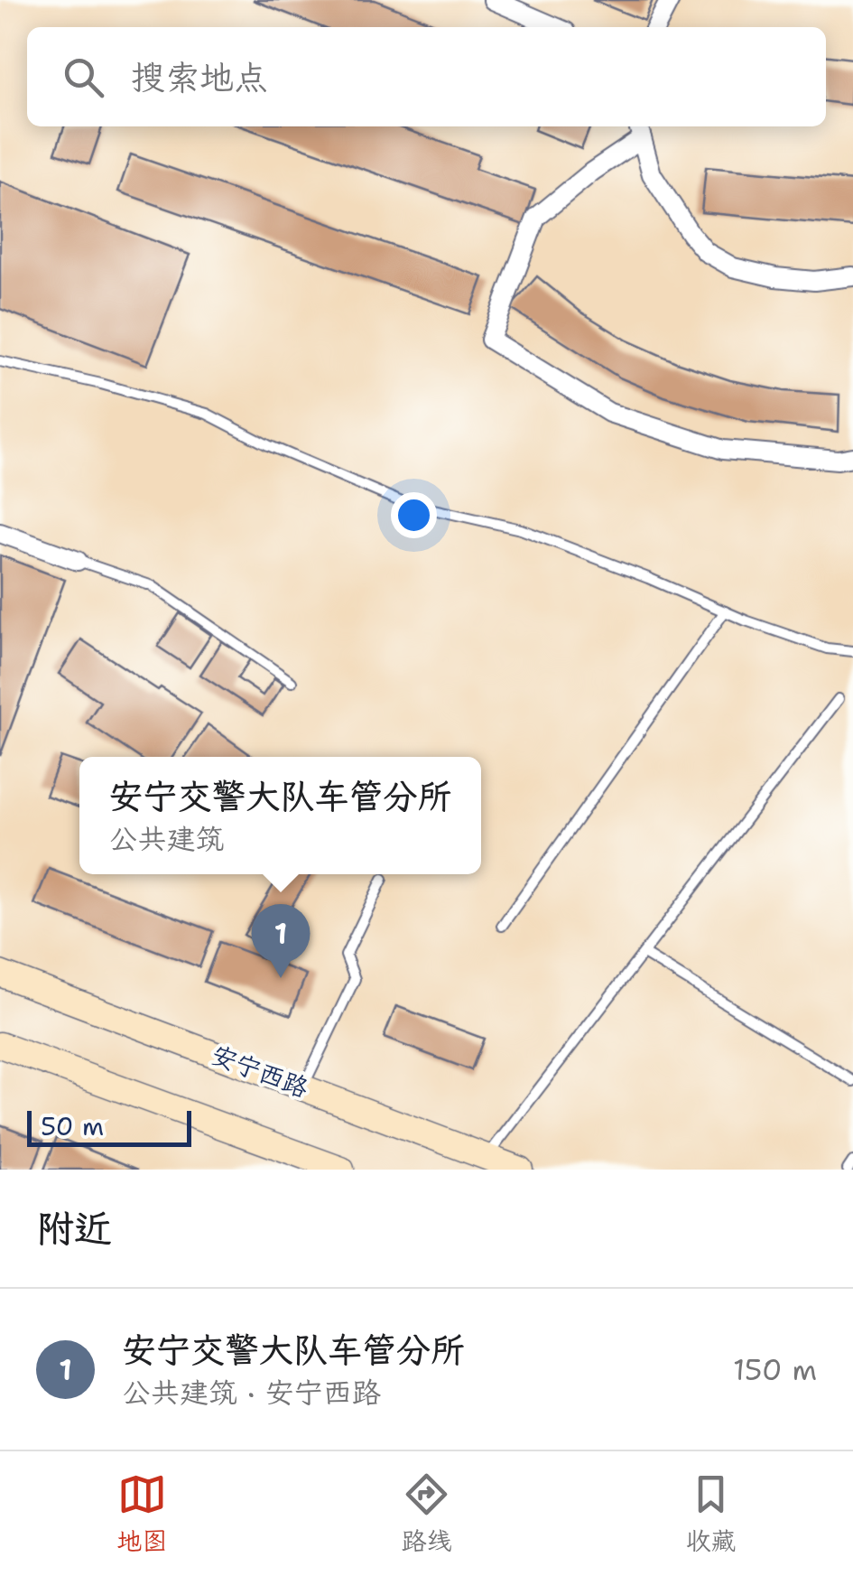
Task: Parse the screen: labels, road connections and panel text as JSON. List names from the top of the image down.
{
  "streets": {
    "main road": ["安宁西路"]
  },
  "scale_bar": "50 m",
  "page": {
    "search": "搜索地点",
    "popup": ["安宁交警大队车管分所", "公共建筑"],
    "pins": "1",
    "scale": "50 m",
    "heading": "附近",
    "list": [
      {
        "mark": "1",
        "name": "安宁交警大队车管分所",
        "note": "公共建筑 · 安宁西路",
        "value": "150 m"
      }
    ],
    "nav": ["地图", "路线", "收藏"]
  }
}
